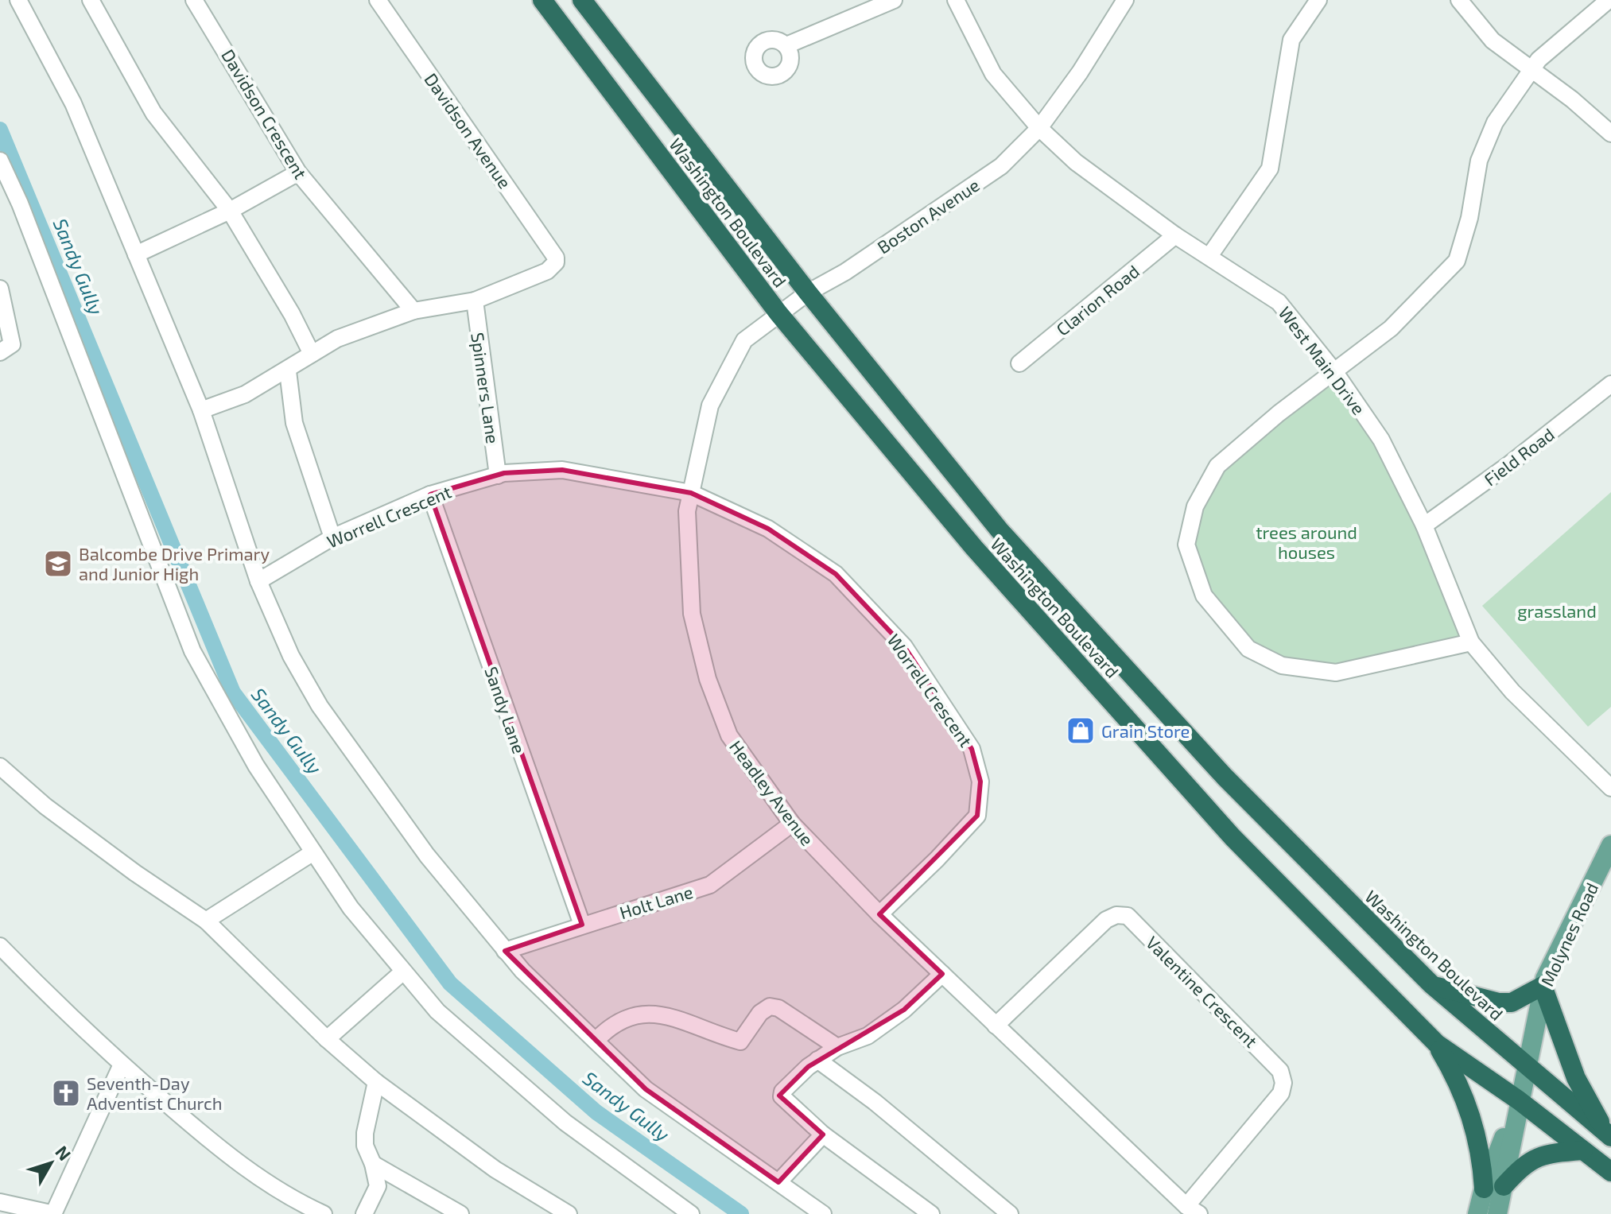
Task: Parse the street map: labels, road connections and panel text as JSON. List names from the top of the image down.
{
  "streets": {
    "highway": ["Washington Boulevard"],
    "main road": ["Molynes Road"],
    "street": [
      "Davidson Crescent",
      "Davidson Avenue",
      "Boston Avenue",
      "Clarion Road",
      "West Main Drive",
      "Spinners Lane",
      "Field Road",
      "Worrell Crescent",
      "Sandy Lane",
      "Headley Avenue",
      "Holt Lane",
      "Valentine Crescent"
    ]
  },
  "crossings": [
    ["Davidson Avenue", "Spinners Lane"],
    ["Washington Boulevard", "Boston Avenue"],
    ["Washington Boulevard", "Headley Avenue"],
    ["Washington Boulevard", "Molynes Road"],
    ["Boston Avenue", "West Main Drive"],
    ["Boston Avenue", "Headley Avenue"],
    ["Clarion Road", "West Main Drive"],
    ["West Main Drive", "Field Road"],
    ["Spinners Lane", "Worrell Crescent"],
    ["Worrell Crescent", "Sandy Lane"],
    ["Worrell Crescent", "Headley Avenue"],
    ["Sandy Lane", "Holt Lane"],
    ["Headley Avenue", "Holt Lane"],
    ["Headley Avenue", "Valentine Crescent"]
  ],
  "water": ["Sandy Gully"],
  "parks": ["trees around houses", "grassland"],
  "places": {
    "school or university": ["Balcombe Drive Primary and Junior High"],
    "shop": ["Grain Store"],
    "church": ["Seventh-Day Adventist Church"]
  },
  "north": "top right"
}
